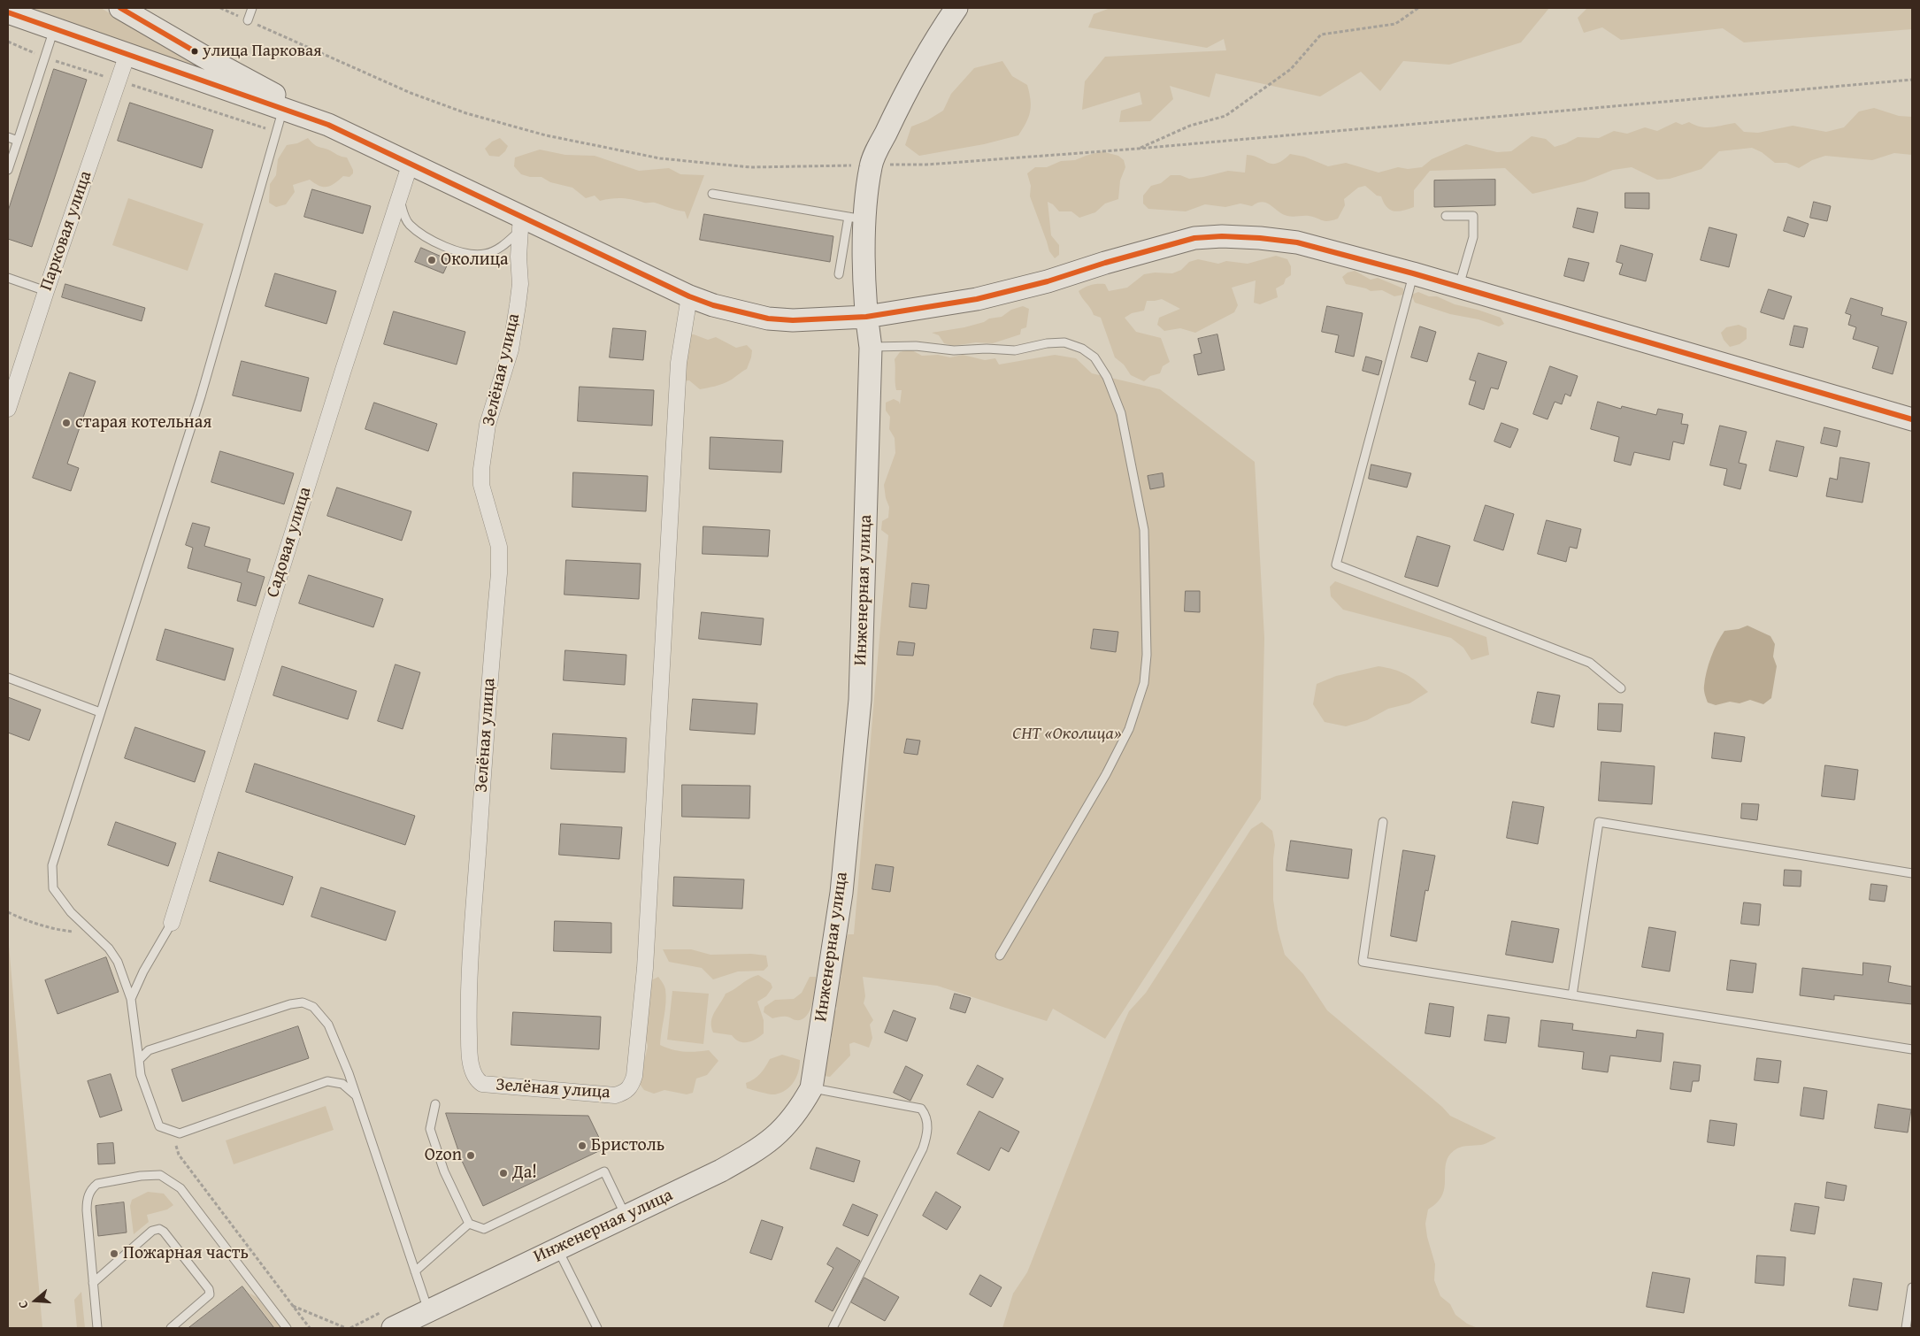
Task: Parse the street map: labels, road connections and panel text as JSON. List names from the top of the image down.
{
  "streets": {
    "main road": ["Инженерная улица"],
    "street": ["Парковая улица", "Зелёная улица", "Садовая улица"]
  },
  "parks": ["СНТ «Околица»"],
  "places": [
    "улица Парковая",
    "Околица",
    "старая котельная",
    "Бристоль",
    "Ozon",
    "Да!",
    "Пожарная часть"
  ],
  "north": "left"
}
